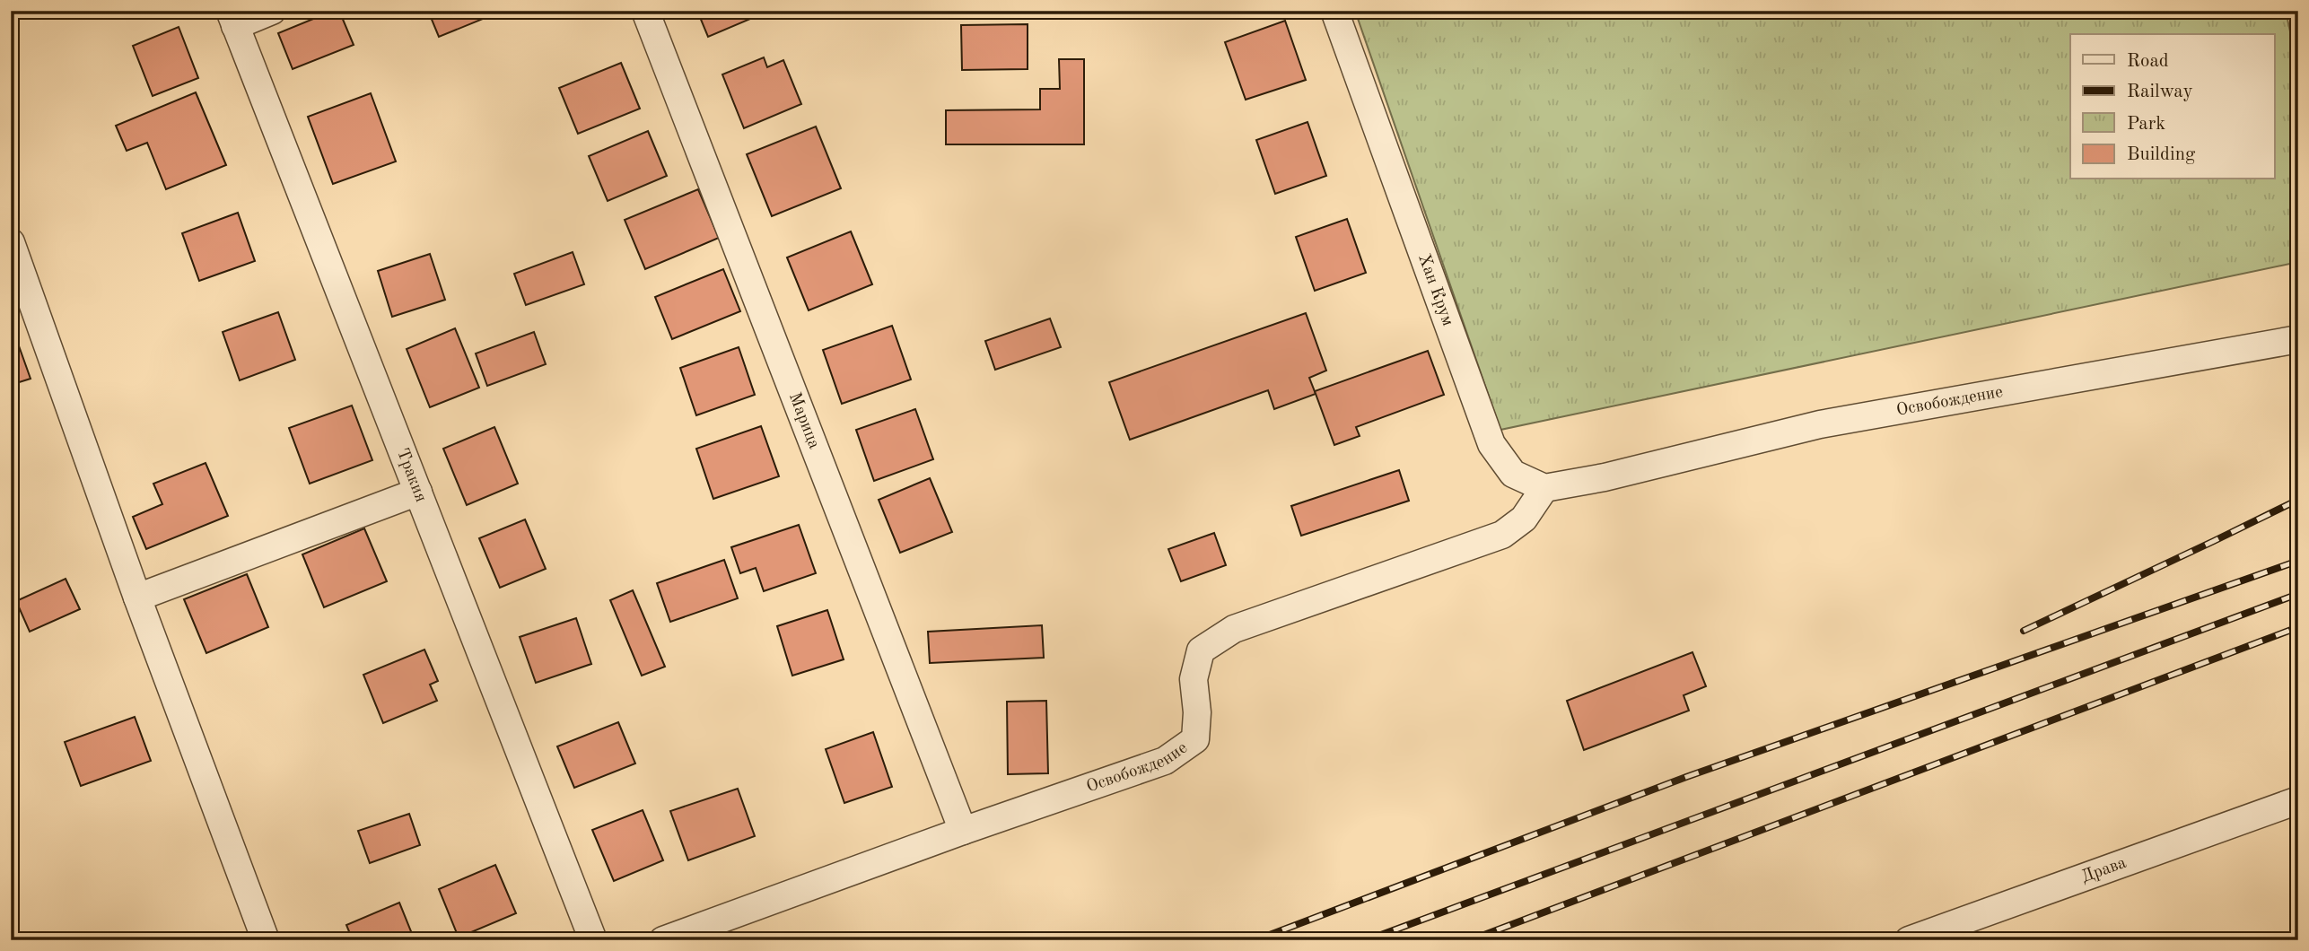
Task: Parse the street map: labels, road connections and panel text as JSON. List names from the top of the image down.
{
  "streets": {
    "street": [
      "Хан Крум",
      "Освобождение",
      "Марица",
      "Тракия",
      "Драва"
    ]
  },
  "crossings": [
    ["Хан Крум", "Освобождение"],
    ["Освобождение", "Марица"]
  ],
  "legend": [
    "Road",
    "Railway",
    "Park",
    "Building"
  ]
}
